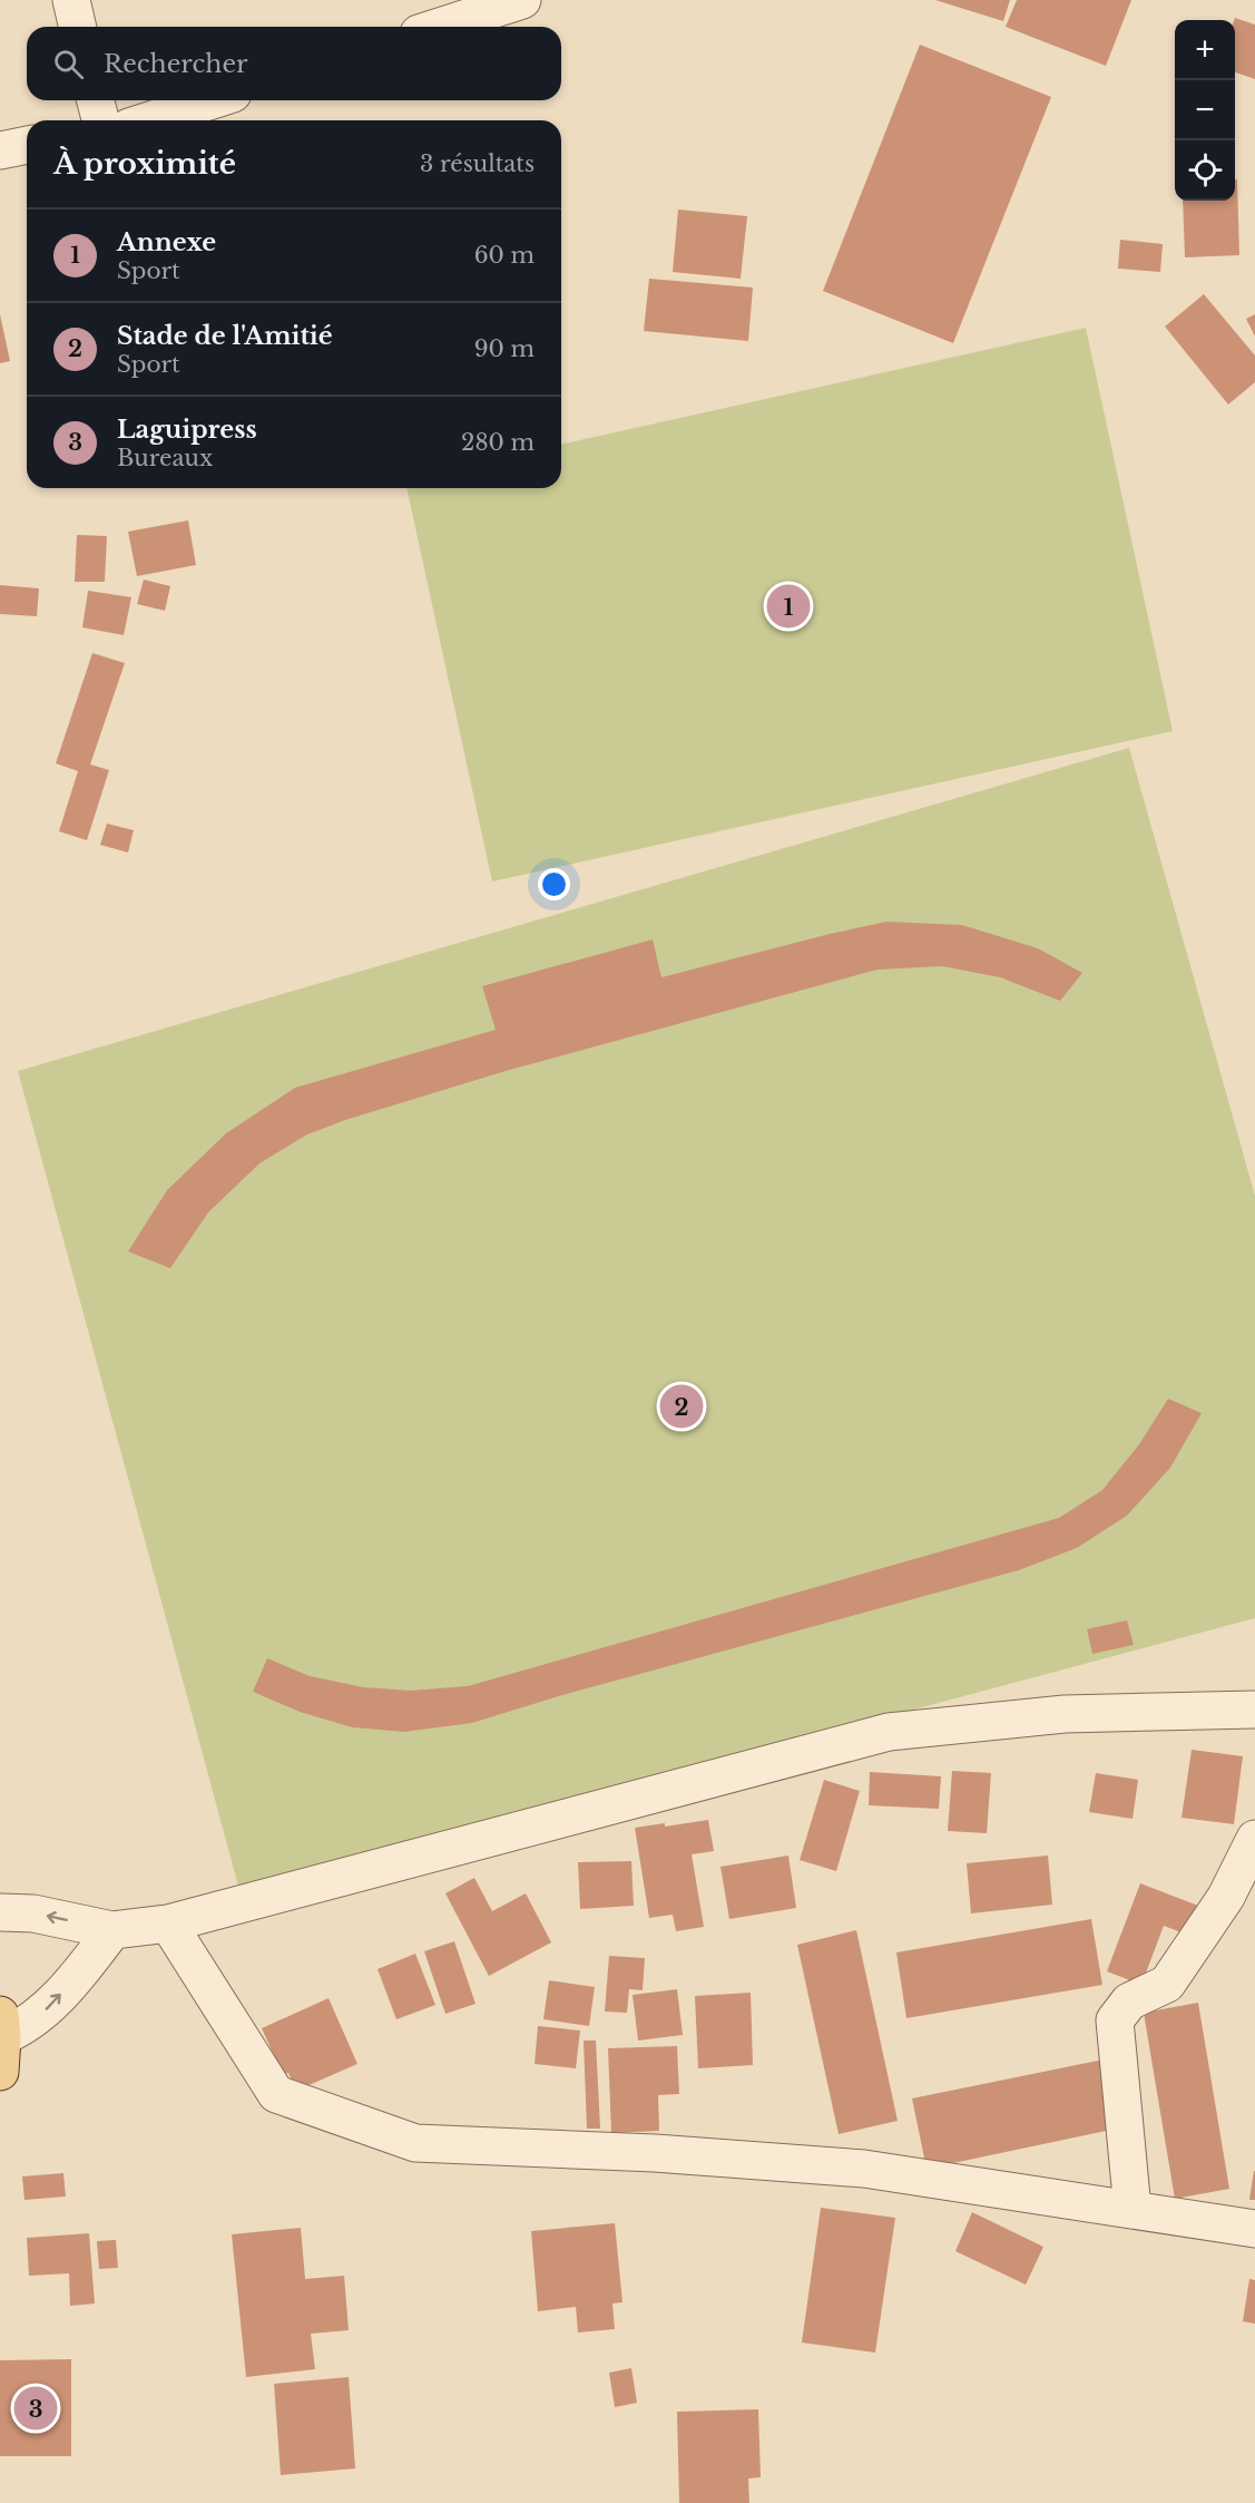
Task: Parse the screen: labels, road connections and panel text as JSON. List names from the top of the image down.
{
  "page": {
    "map_buttons": ["+", "−"],
    "search": "Rechercher",
    "heading": ["À proximité", "3 résultats"],
    "list": [
      {
        "mark": "1",
        "name": "Annexe",
        "note": "Sport",
        "value": "60 m"
      },
      {
        "mark": "2",
        "name": "Stade de l'Amitié",
        "note": "Sport",
        "value": "90 m"
      },
      {
        "mark": "3",
        "name": "Laguipress",
        "note": "Bureaux",
        "value": "280 m"
      }
    ],
    "pins": ["1", "2", "3"]
  }
}
